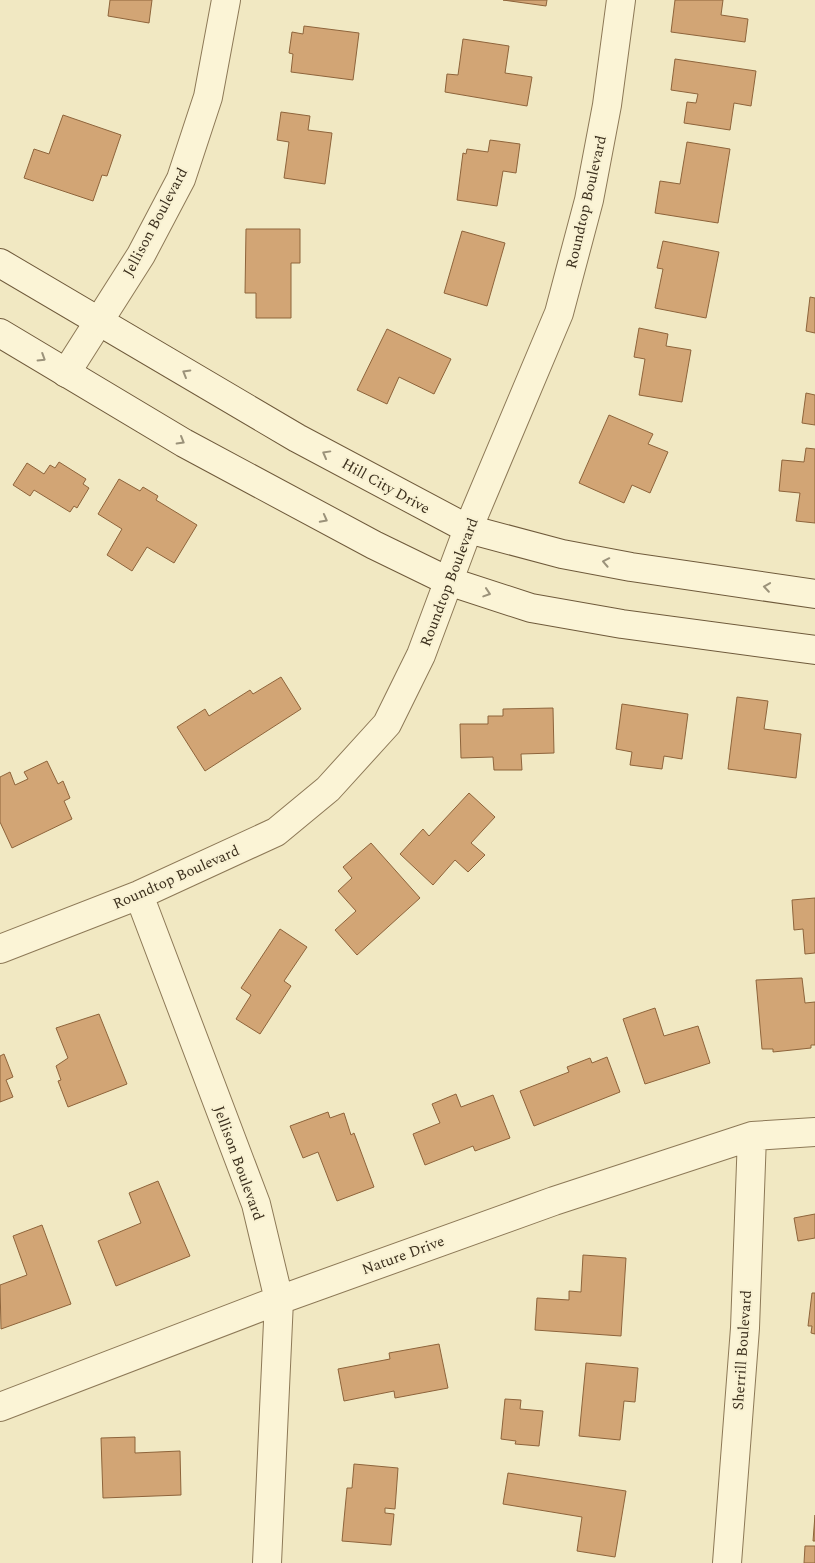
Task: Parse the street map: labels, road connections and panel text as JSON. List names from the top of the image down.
{
  "streets": {
    "street": [
      "Roundtop Boulevard",
      "Jellison Boulevard",
      "Hill City Drive",
      "Nature Drive",
      "Sherrill Boulevard"
    ]
  },
  "crossings": [
    ["Roundtop Boulevard", "Jellison Boulevard"],
    ["Roundtop Boulevard", "Hill City Drive"],
    ["Jellison Boulevard", "Hill City Drive"],
    ["Jellison Boulevard", "Nature Drive"],
    ["Nature Drive", "Sherrill Boulevard"]
  ]
}
